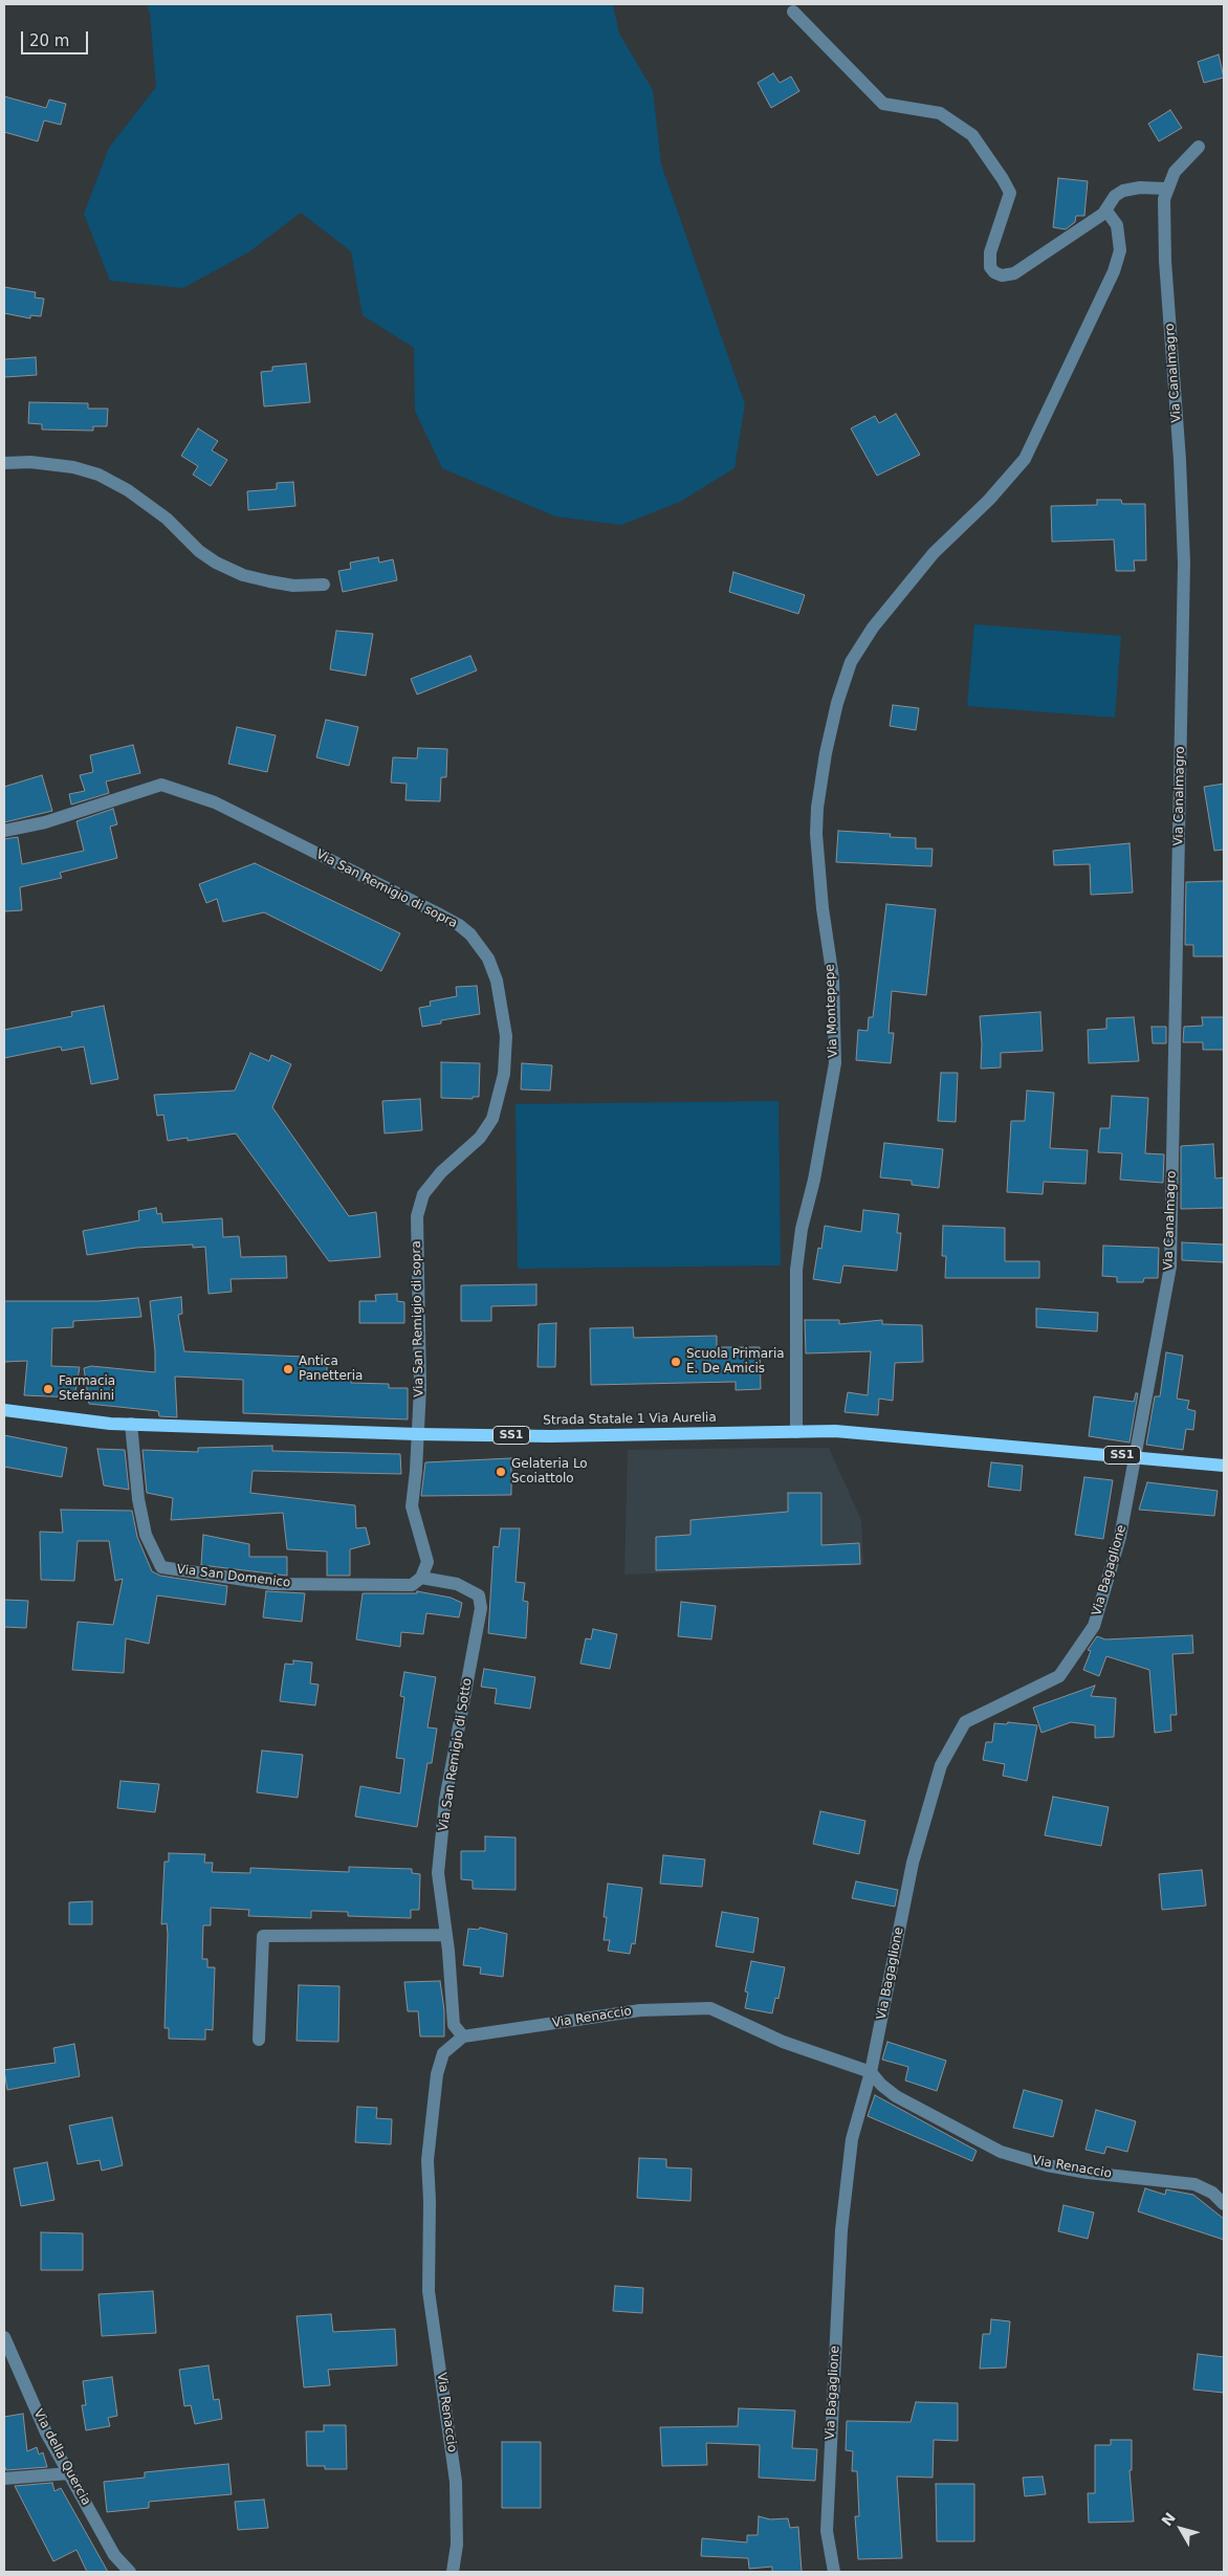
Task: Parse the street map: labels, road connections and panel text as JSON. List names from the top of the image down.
{
  "streets": {
    "main road": ["Strada Statale 1 Via Aurelia", "SS1"],
    "street": [
      "Via Canalmagro",
      "Via San Remigio di sopra",
      "Via Montepepe",
      "Via Bagaglione",
      "Via San Domenico",
      "Via San Remigio di Sotto",
      "Via Renaccio",
      "Via della Quercia"
    ]
  },
  "crossings": [
    ["Via Canalmagro", "Strada Statale 1 Via Aurelia"],
    ["Via Canalmagro", "Via Bagaglione"],
    ["Via San Remigio di sopra", "Strada Statale 1 Via Aurelia"],
    ["Via Montepepe", "Strada Statale 1 Via Aurelia"],
    ["Strada Statale 1 Via Aurelia", "Via Bagaglione"],
    ["Strada Statale 1 Via Aurelia", "Via San Domenico"],
    ["Via Bagaglione", "Via Renaccio"],
    ["Via San Domenico", "Via San Remigio di Sotto"],
    ["Via San Remigio di Sotto", "Via Renaccio"]
  ],
  "places": [
    "Scuola Primaria E. De Amicis",
    "Antica Panetteria",
    "Farmacia Stefanini",
    "Gelateria Lo Scoiattolo"
  ],
  "scale_bar": "20 m",
  "north": "top left"
}
